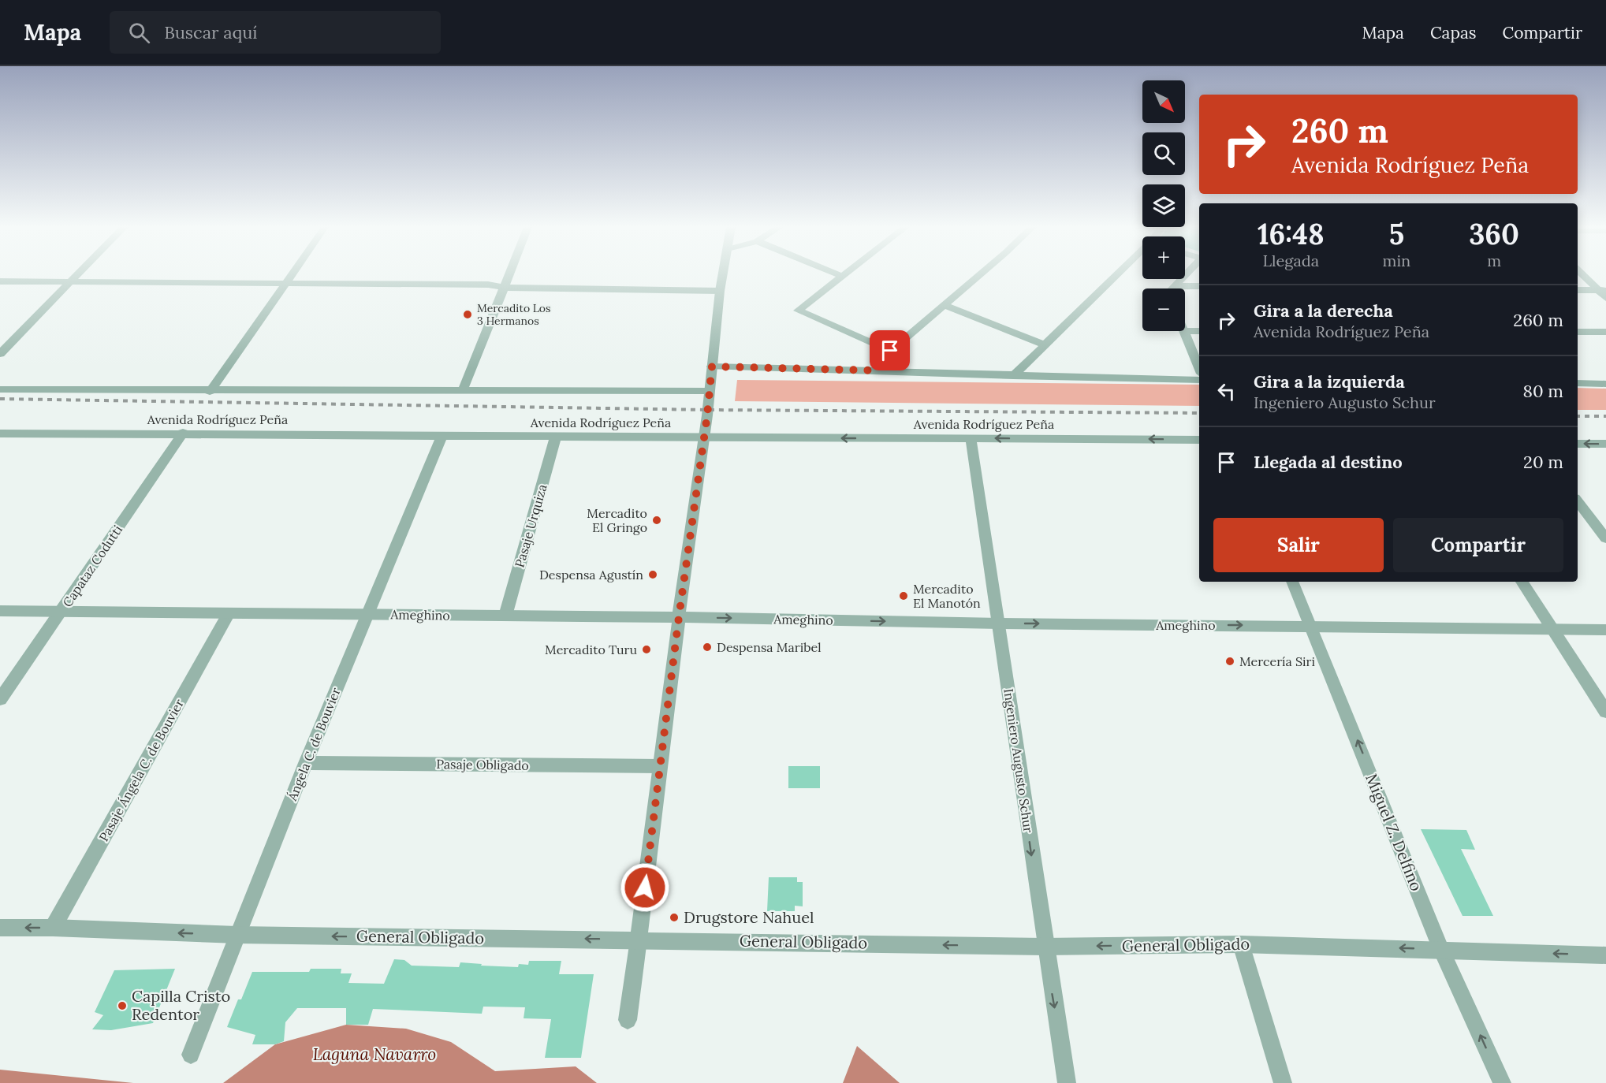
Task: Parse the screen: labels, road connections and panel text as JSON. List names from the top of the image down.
{
  "streets": {
    "street": [
      "Avenida Rodríguez Peña",
      "Pasaje Urquiza",
      "Capataz Codutti",
      "Ameghino",
      "Ángela C. de Bouvier",
      "Ingeniero Augusto Schur",
      "Pasaje Obligado",
      "Pasaje Ángela C. de Bouvier",
      "Miguel Z. Delfino",
      "General Obligado"
    ]
  },
  "crossings": [
    ["Avenida Rodríguez Peña", "Pasaje Urquiza"],
    ["Avenida Rodríguez Peña", "Capataz Codutti"],
    ["Avenida Rodríguez Peña", "Ángela C. de Bouvier"],
    ["Avenida Rodríguez Peña", "Ingeniero Augusto Schur"],
    ["Pasaje Urquiza", "Ameghino"],
    ["Capataz Codutti", "Ameghino"],
    ["Ameghino", "Ángela C. de Bouvier"],
    ["Ameghino", "Ingeniero Augusto Schur"],
    ["Ameghino", "Pasaje Ángela C. de Bouvier"],
    ["Ameghino", "Miguel Z. Delfino"],
    ["Ángela C. de Bouvier", "Pasaje Obligado"],
    ["Ángela C. de Bouvier", "General Obligado"],
    ["Ingeniero Augusto Schur", "General Obligado"],
    ["Pasaje Ángela C. de Bouvier", "General Obligado"],
    ["Miguel Z. Delfino", "General Obligado"]
  ],
  "one_way": [
    "Ameghino",
    "Ingeniero Augusto Schur",
    "Miguel Z. Delfino",
    "General Obligado"
  ],
  "water": ["Laguna Navarro"],
  "places": [
    "Mercadito Los 3 Hermanos",
    "Mercadito El Gringo",
    "Despensa Agustín",
    "Mercadito El Manotón",
    "Despensa Maribel",
    "Mercadito Turu",
    "Mercería Siri",
    "Drugstore Nahuel",
    "Capilla Cristo Redentor"
  ],
  "north": "bottom right",
  "page": {
    "header": "Mapa",
    "search": "Buscar aquí",
    "nav": ["Mapa", "Capas", "Compartir"],
    "map_buttons": ["+", "−"],
    "turn": ["260 m", "Avenida Rodríguez Peña"],
    "eta": [
      "16:48",
      "Llegada",
      "5",
      "min",
      "360",
      "m"
    ],
    "list": [
      {
        "name": "Gira a la derecha",
        "note": "Avenida Rodríguez Peña",
        "value": "260 m"
      },
      {
        "name": "Gira a la izquierda",
        "note": "Ingeniero Augusto Schur",
        "value": "80 m"
      },
      {
        "name": "Llegada al destino",
        "value": "20 m"
      }
    ],
    "buttons": ["Salir", "Compartir"]
  }
}
